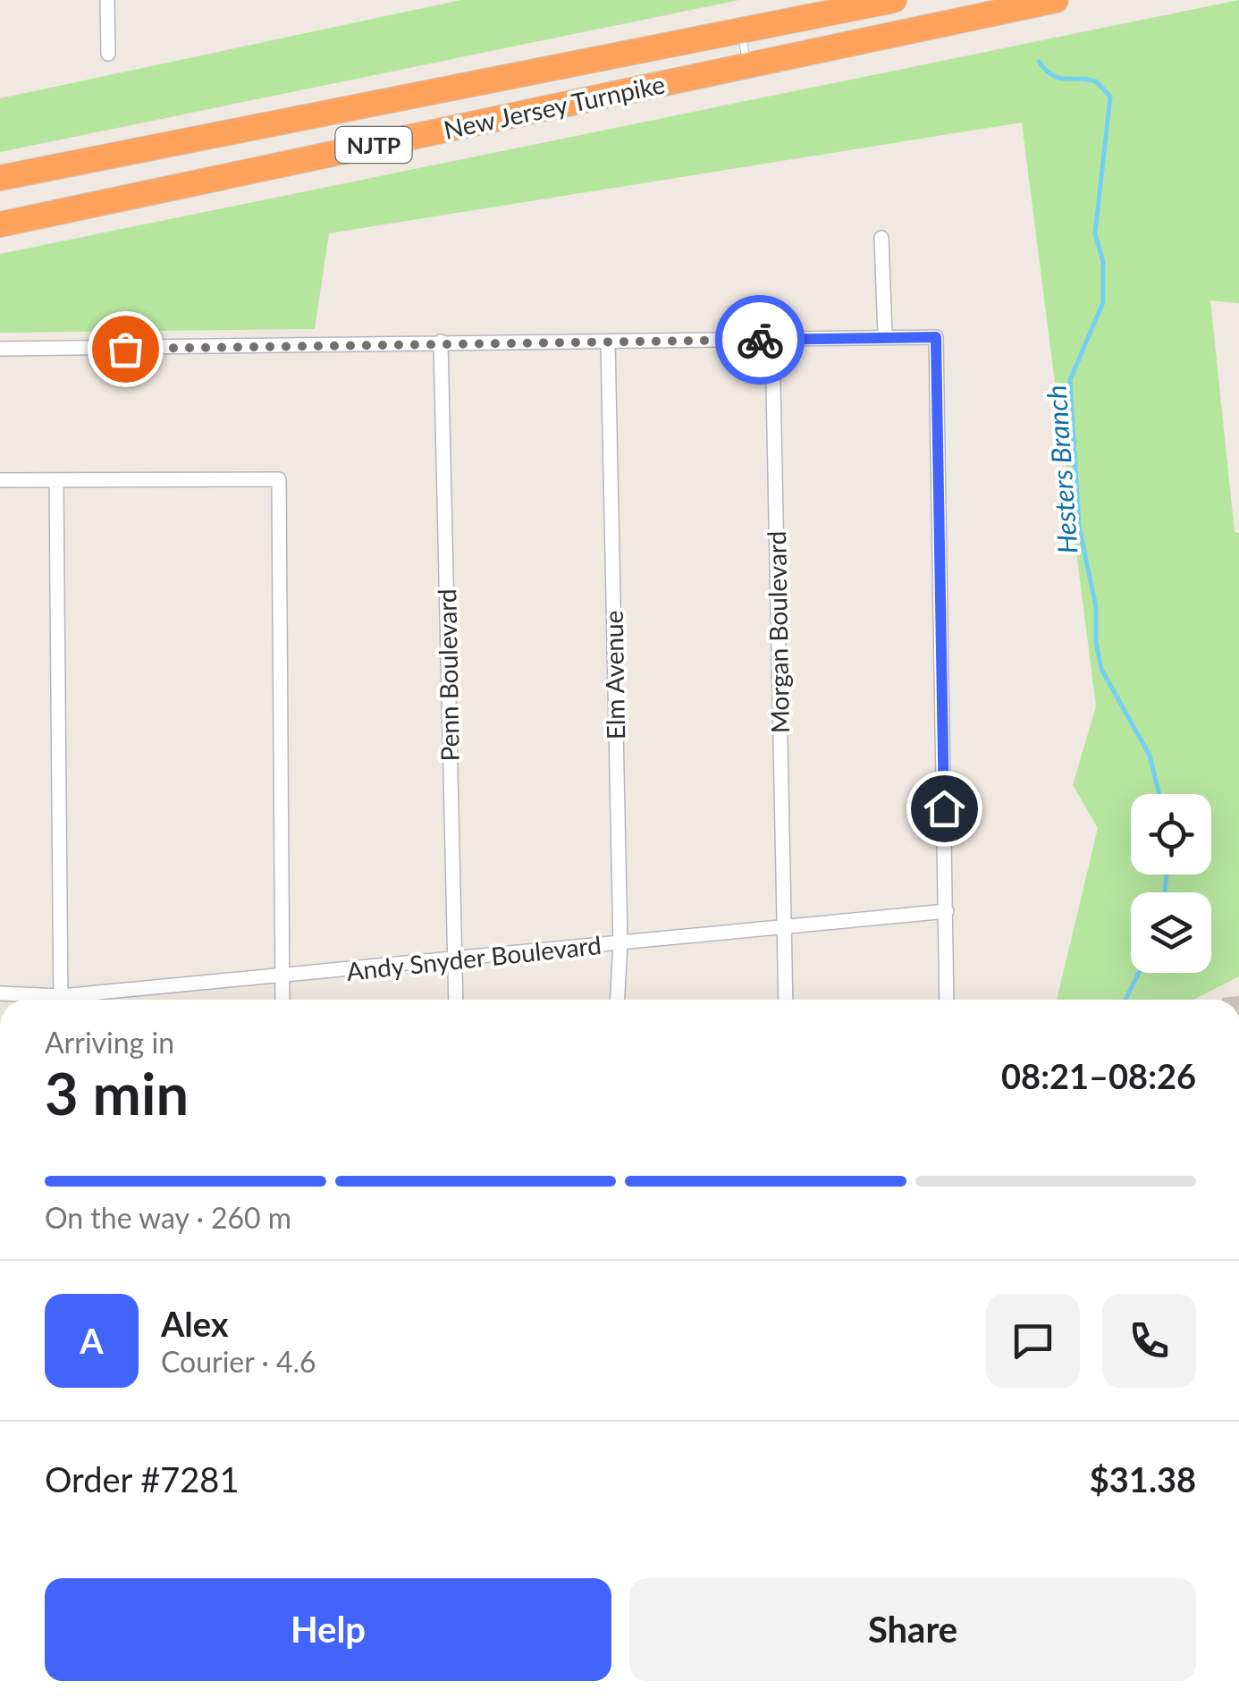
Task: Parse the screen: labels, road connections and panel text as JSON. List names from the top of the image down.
{
  "streets": {
    "highway": ["New Jersey Turnpike", "NJTP"],
    "street": [
      "Morgan Boulevard",
      "Penn Boulevard",
      "Elm Avenue",
      "Andy Snyder Boulevard"
    ]
  },
  "crossings": [
    ["Morgan Boulevard", "Andy Snyder Boulevard"],
    ["Penn Boulevard", "Andy Snyder Boulevard"],
    ["Elm Avenue", "Andy Snyder Boulevard"]
  ],
  "water": ["Hesters Branch"],
  "page": {
    "heading": ["3 min", "Arriving in", "08:21–08:26"],
    "panel": [
      "Alex",
      "Courier · 4.6",
      "Order #7281",
      "$31.38"
    ],
    "bar": "On the way · 260 m",
    "round": "A",
    "buttons": ["Help", "Share"]
  }
}
